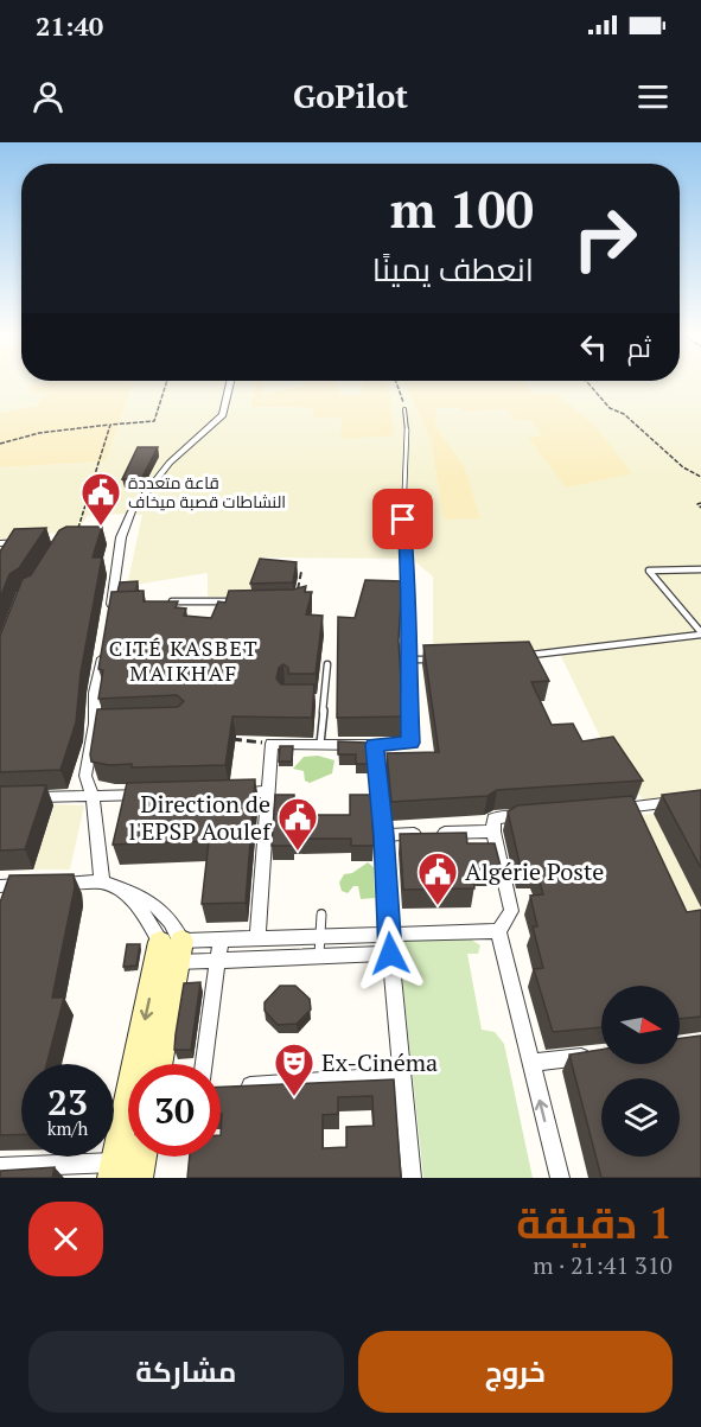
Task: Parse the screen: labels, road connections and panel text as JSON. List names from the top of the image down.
{
  "districts": ["CITÉ KASBET MAIKHAF"],
  "places": {
    "public building": ["قاعة متعددة النشاطات قصبة ميخاف", "Direction de l'EPSP Aoulef", "Algérie Poste"],
    "theatre": ["Ex-Cinéma"]
  },
  "north": "right",
  "page": {
    "status": "21:40",
    "header": "GoPilot",
    "turn": ["100 m", "انعطف يمينًا"],
    "then": "ثم",
    "speed": "23 km/h",
    "limit": "30",
    "heading": ["1 دقيقة", "310 m · 21:41"],
    "buttons": ["خروج", "مشاركة"]
  }
}
